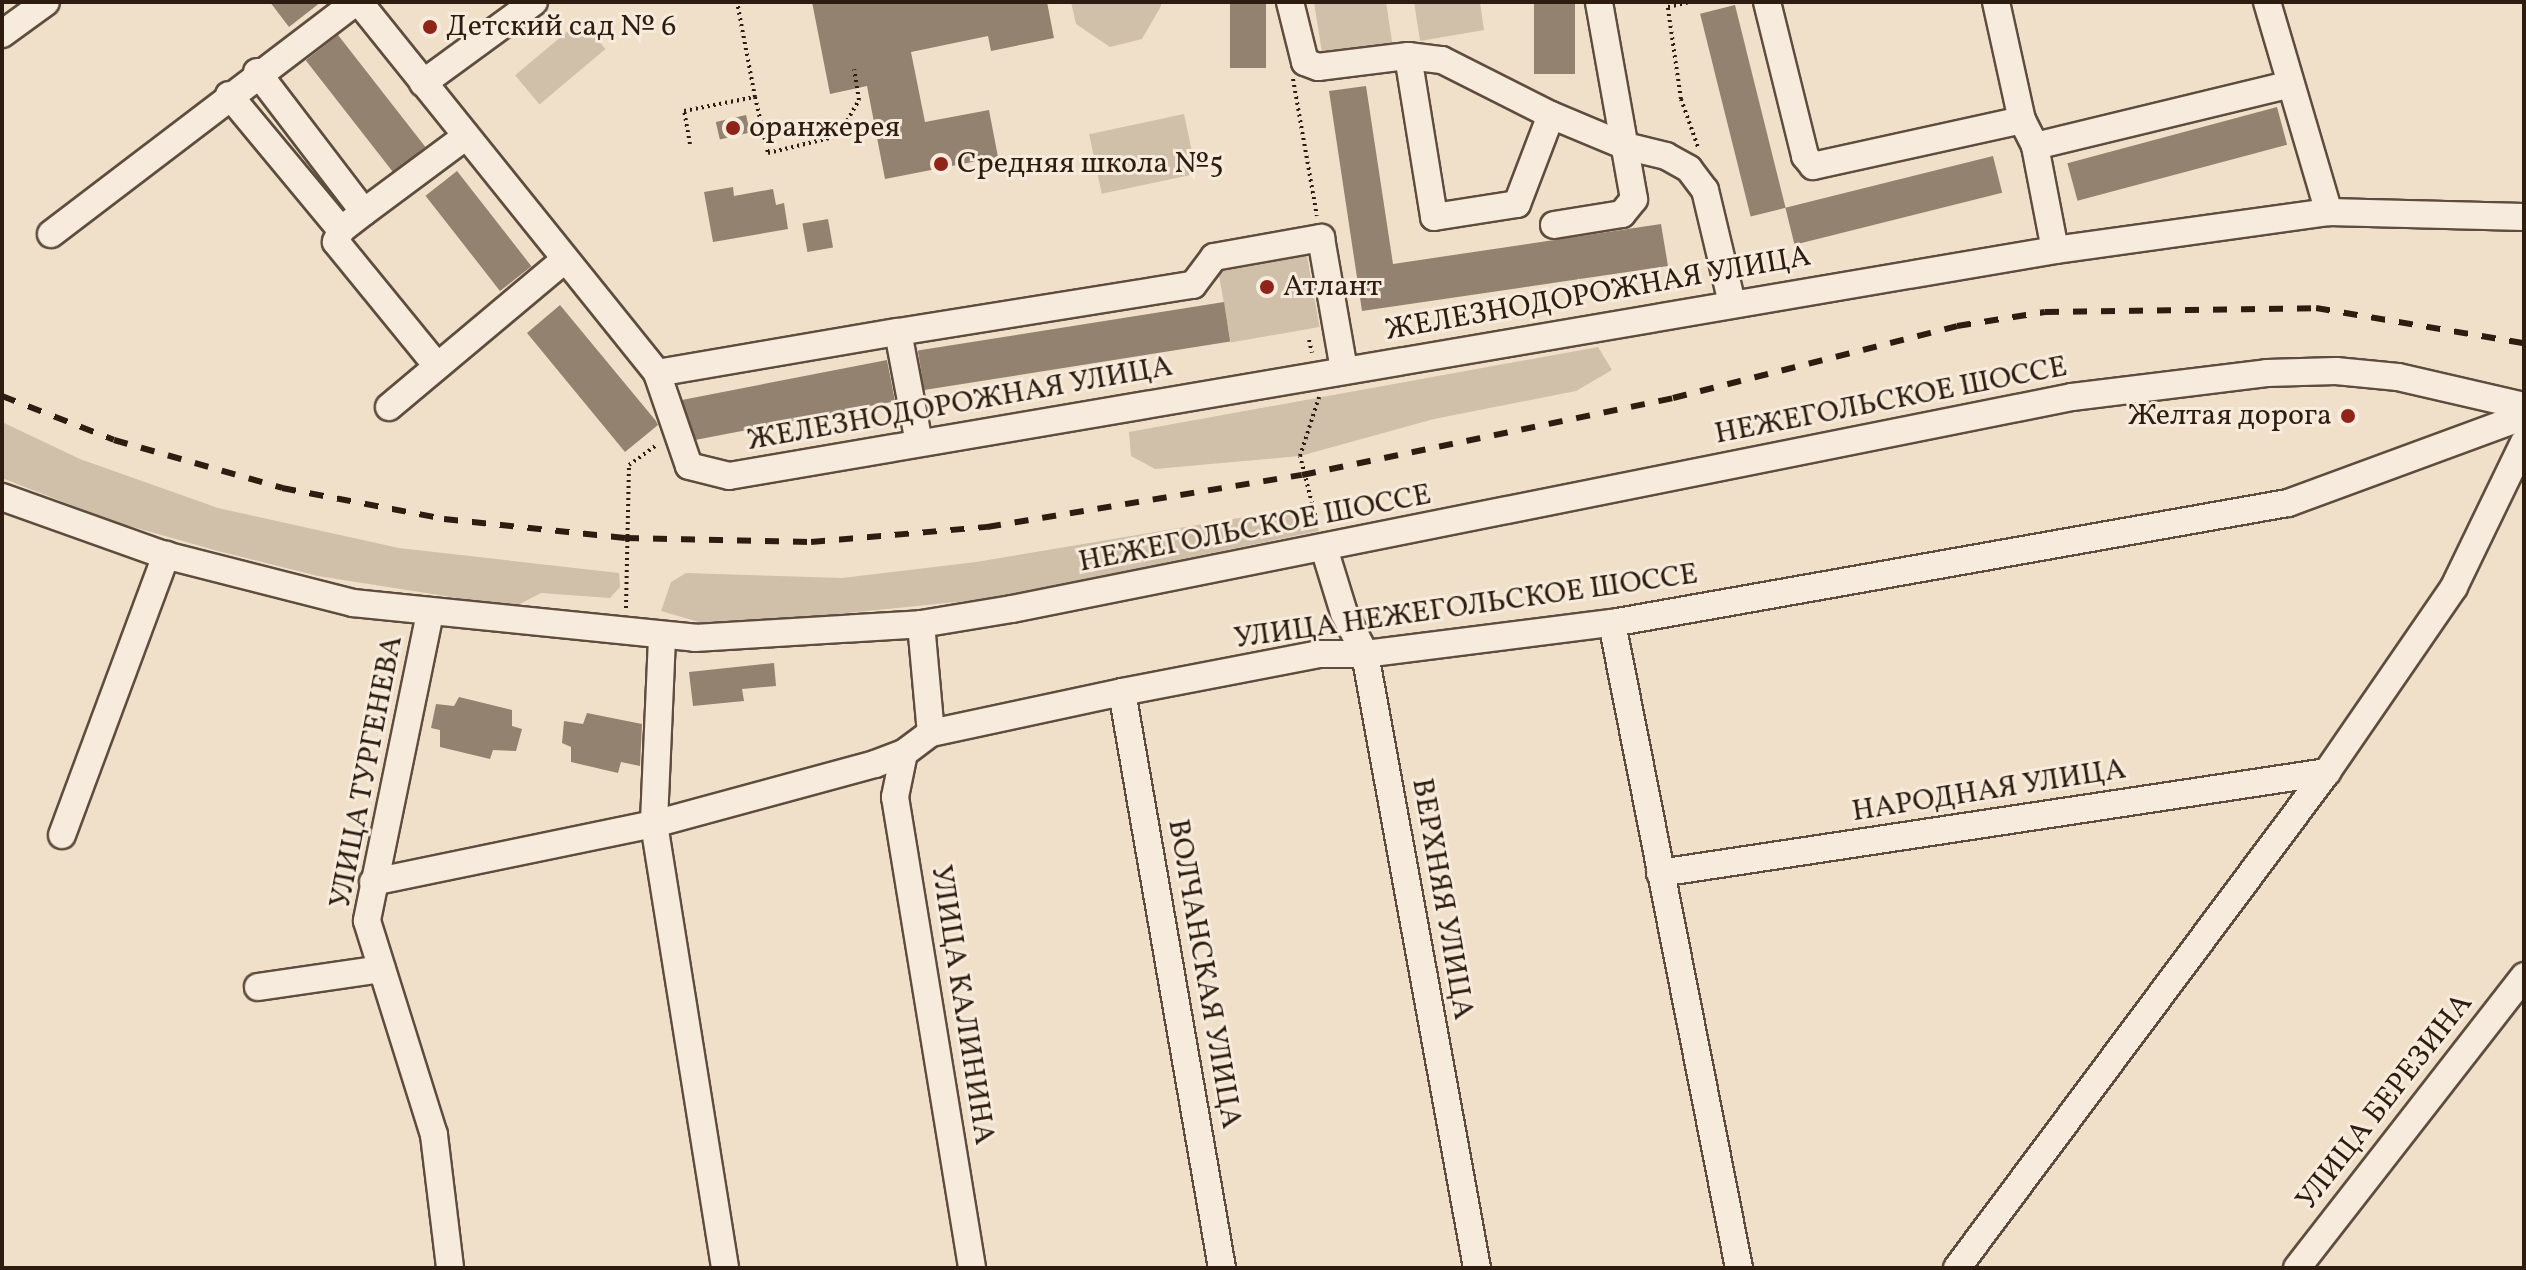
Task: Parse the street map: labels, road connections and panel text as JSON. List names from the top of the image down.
{
  "streets": {
    "street": [
      "ЖЕЛЕЗНОДОРОЖНАЯ УЛИЦА",
      "НЕЖЕГОЛЬСКОЕ ШОССЕ",
      "УЛИЦА НЕЖЕГОЛЬСКОЕ ШОССЕ",
      "УЛИЦА ТУРГЕНЕВА",
      "НАРОДНАЯ УЛИЦА",
      "ВЕРХНЯЯ УЛИЦА",
      "ВОЛЧАНСКАЯ УЛИЦА",
      "УЛИЦА КАЛИНИНА",
      "УЛИЦА БЕРЕЗИНА"
    ]
  },
  "crossings": [
    ["НЕЖЕГОЛЬСКОЕ ШОССЕ", "УЛИЦА ТУРГЕНЕВА"],
    ["НЕЖЕГОЛЬСКОЕ ШОССЕ", "ВЕРХНЯЯ УЛИЦА"],
    ["УЛИЦА НЕЖЕГОЛЬСКОЕ ШОССЕ", "УЛИЦА ТУРГЕНЕВА"],
    ["УЛИЦА НЕЖЕГОЛЬСКОЕ ШОССЕ", "ВЕРХНЯЯ УЛИЦА"],
    ["УЛИЦА НЕЖЕГОЛЬСКОЕ ШОССЕ", "ВОЛЧАНСКАЯ УЛИЦА"],
    ["УЛИЦА НЕЖЕГОЛЬСКОЕ ШОССЕ", "УЛИЦА КАЛИНИНА"]
  ],
  "places": [
    "Детский сад № 6",
    "оранжерея",
    "Средняя школа №5",
    "Атлант",
    "Желтая дорога"
  ]
}
